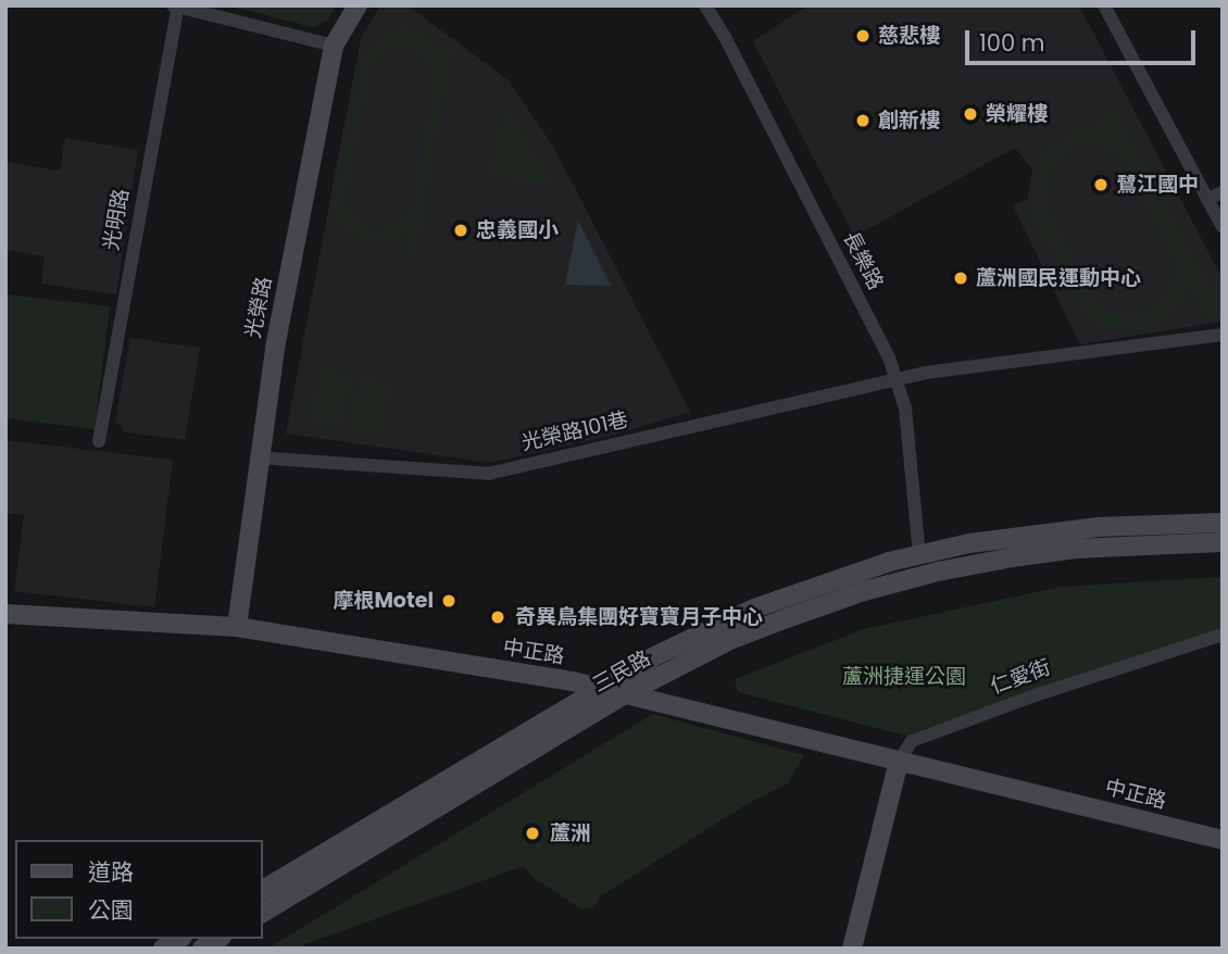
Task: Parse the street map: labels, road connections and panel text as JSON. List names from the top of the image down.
{
  "streets": {
    "main road": ["光榮路", "中正路", "三民路"],
    "street": [
      "光明路",
      "長樂路",
      "光榮路101巷",
      "仁愛街"
    ]
  },
  "crossings": [
    ["長樂路", "光榮路101巷"],
    ["長樂路", "三民路"],
    ["光榮路", "光榮路101巷"],
    ["光榮路", "中正路"],
    ["中正路", "三民路"],
    ["中正路", "仁愛街"]
  ],
  "parks": ["蘆洲捷運公園"],
  "places": [
    "慈悲樓",
    "榮耀樓",
    "創新樓",
    "鷺江國中",
    "忠義國小",
    "蘆洲國民運動中心",
    "摩根Motel",
    "奇異鳥集團好寶寶月子中心",
    "蘆洲"
  ],
  "legend": ["道路", "公園"],
  "scale_bar": "100 m"
}
